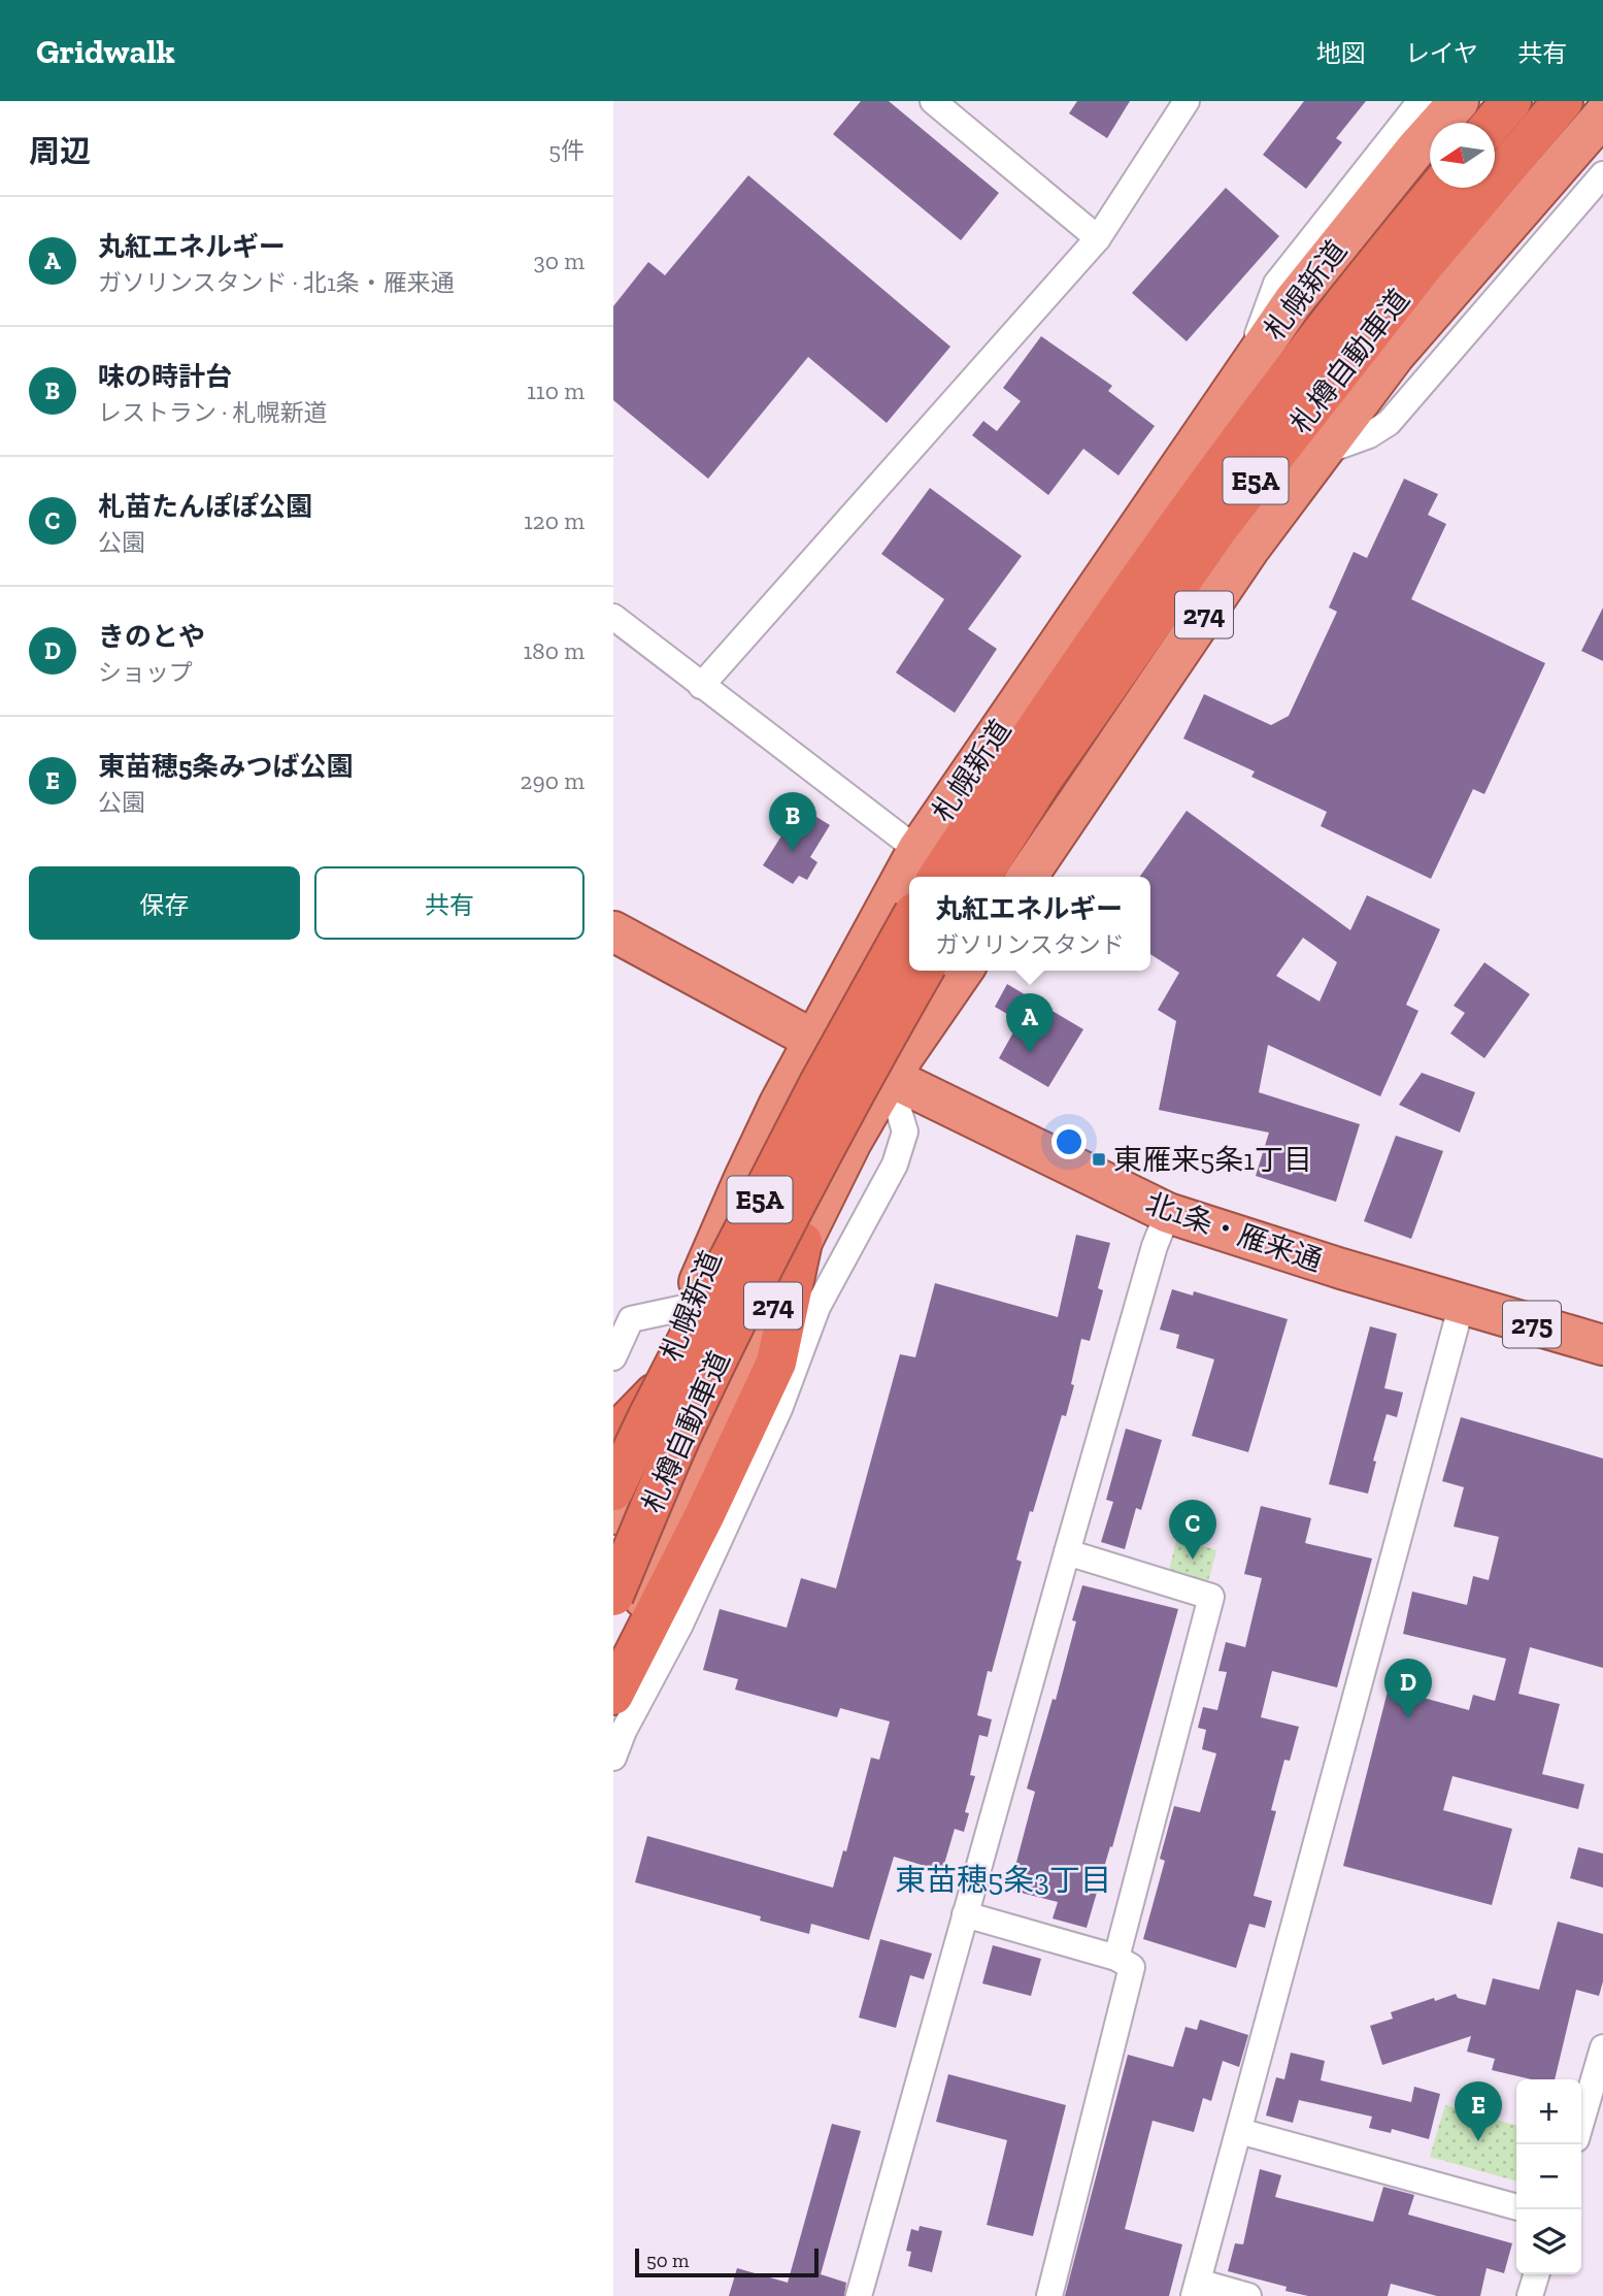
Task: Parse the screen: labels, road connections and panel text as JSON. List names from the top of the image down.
{
  "streets": {
    "highway": [
      "札幌新道",
      "札樽自動車道",
      "E5A",
      "274",
      "北1条・雁来通",
      "275"
    ]
  },
  "crossings": [
    ["札幌新道", "札樽自動車道"],
    ["札幌新道", "北1条・雁来通"],
    ["274", "北1条・雁来通"]
  ],
  "districts": ["東苗穂5条3丁目"],
  "places": {
    "transit": ["東雁来5条1丁目"]
  },
  "scale_bar": "50 m",
  "north": "left",
  "page": {
    "header": "Gridwalk",
    "nav": ["地図", "レイヤ", "共有"],
    "heading": ["周辺", "5件"],
    "list": [
      {
        "mark": "A",
        "name": "丸紅エネルギー",
        "note": "ガソリンスタンド · 北1条・雁来通",
        "value": "30 m"
      },
      {
        "mark": "B",
        "name": "味の時計台",
        "note": "レストラン · 札幌新道",
        "value": "110 m"
      },
      {
        "mark": "C",
        "name": "札苗たんぽぽ公園",
        "note": "公園",
        "value": "120 m"
      },
      {
        "mark": "D",
        "name": "きのとや",
        "note": "ショップ",
        "value": "180 m"
      },
      {
        "mark": "E",
        "name": "東苗穂5条みつば公園",
        "note": "公園",
        "value": "290 m"
      }
    ],
    "pins": [
      "B",
      "A",
      "C",
      "D",
      "E"
    ],
    "buttons": ["保存", "共有"],
    "popup": ["丸紅エネルギー", "ガソリンスタンド"],
    "map_buttons": ["+", "−"],
    "scale": "50 m"
  }
}
